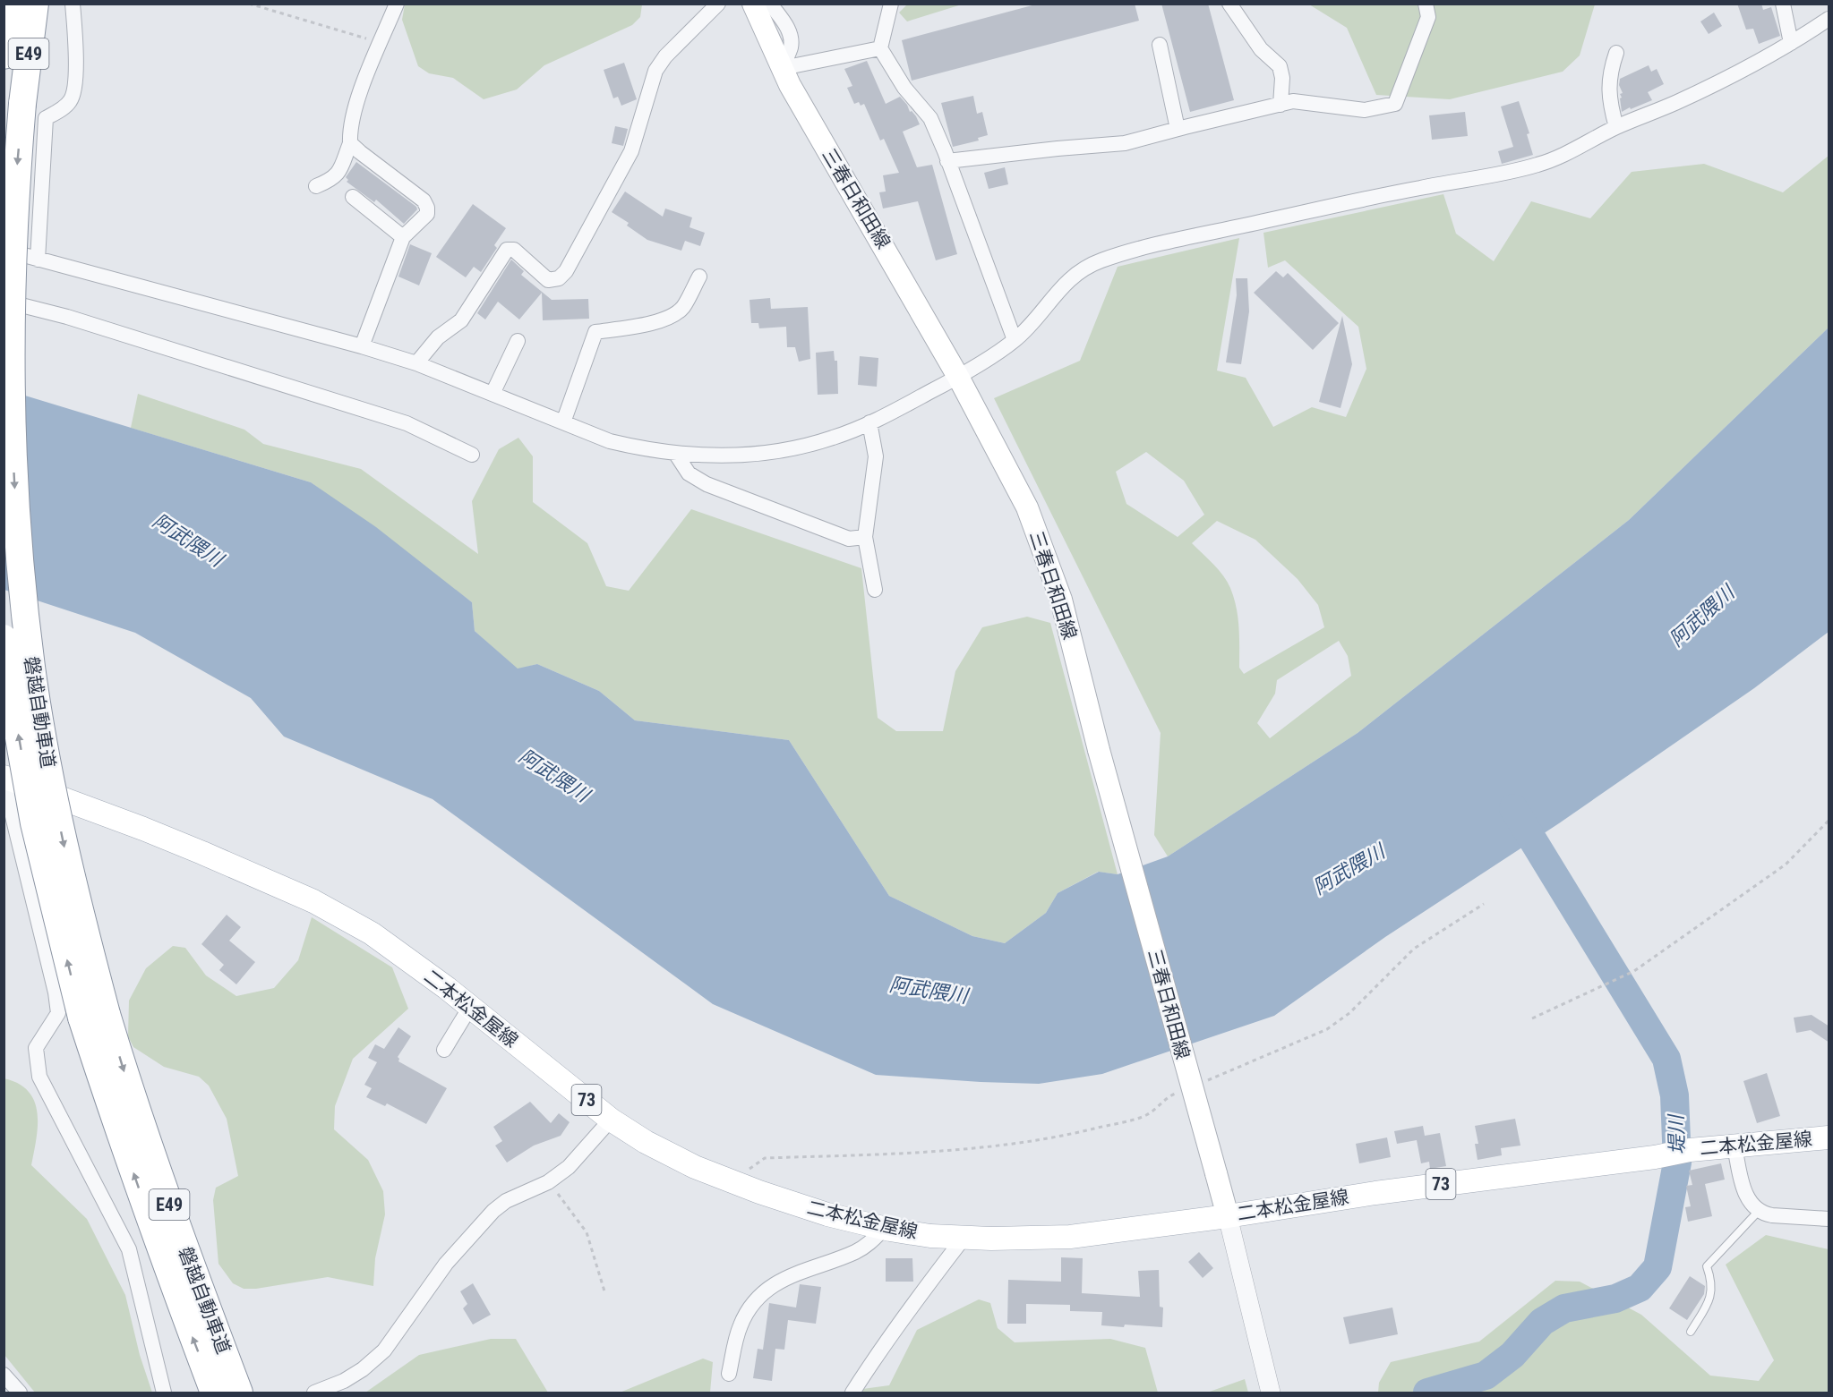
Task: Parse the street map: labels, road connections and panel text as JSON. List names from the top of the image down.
{
  "streets": {
    "highway": ["E49", "磐越自動車道"],
    "main road": ["三春日和田線", "二本松金屋線", "73"]
  },
  "crossings": [
    ["三春日和田線", "二本松金屋線"]
  ],
  "water": ["阿武隈川", "堤川"]
}
